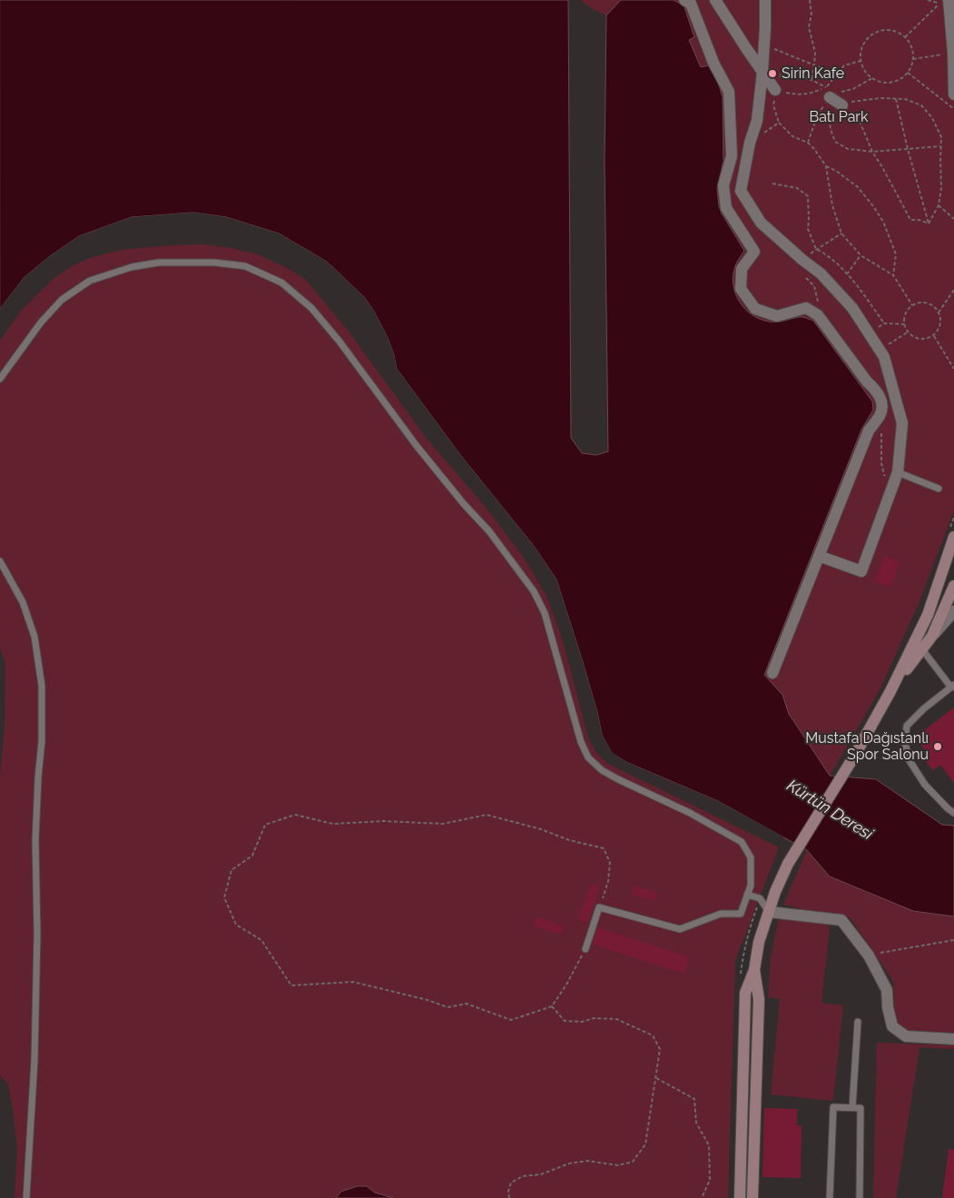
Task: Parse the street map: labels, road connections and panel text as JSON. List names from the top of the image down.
{
  "water": ["Kürtün Deresi"],
  "parks": ["Batı Park"],
  "places": ["Sirin Kafe", "Mustafa Dağıstanlı Spor Salonu"]
}
